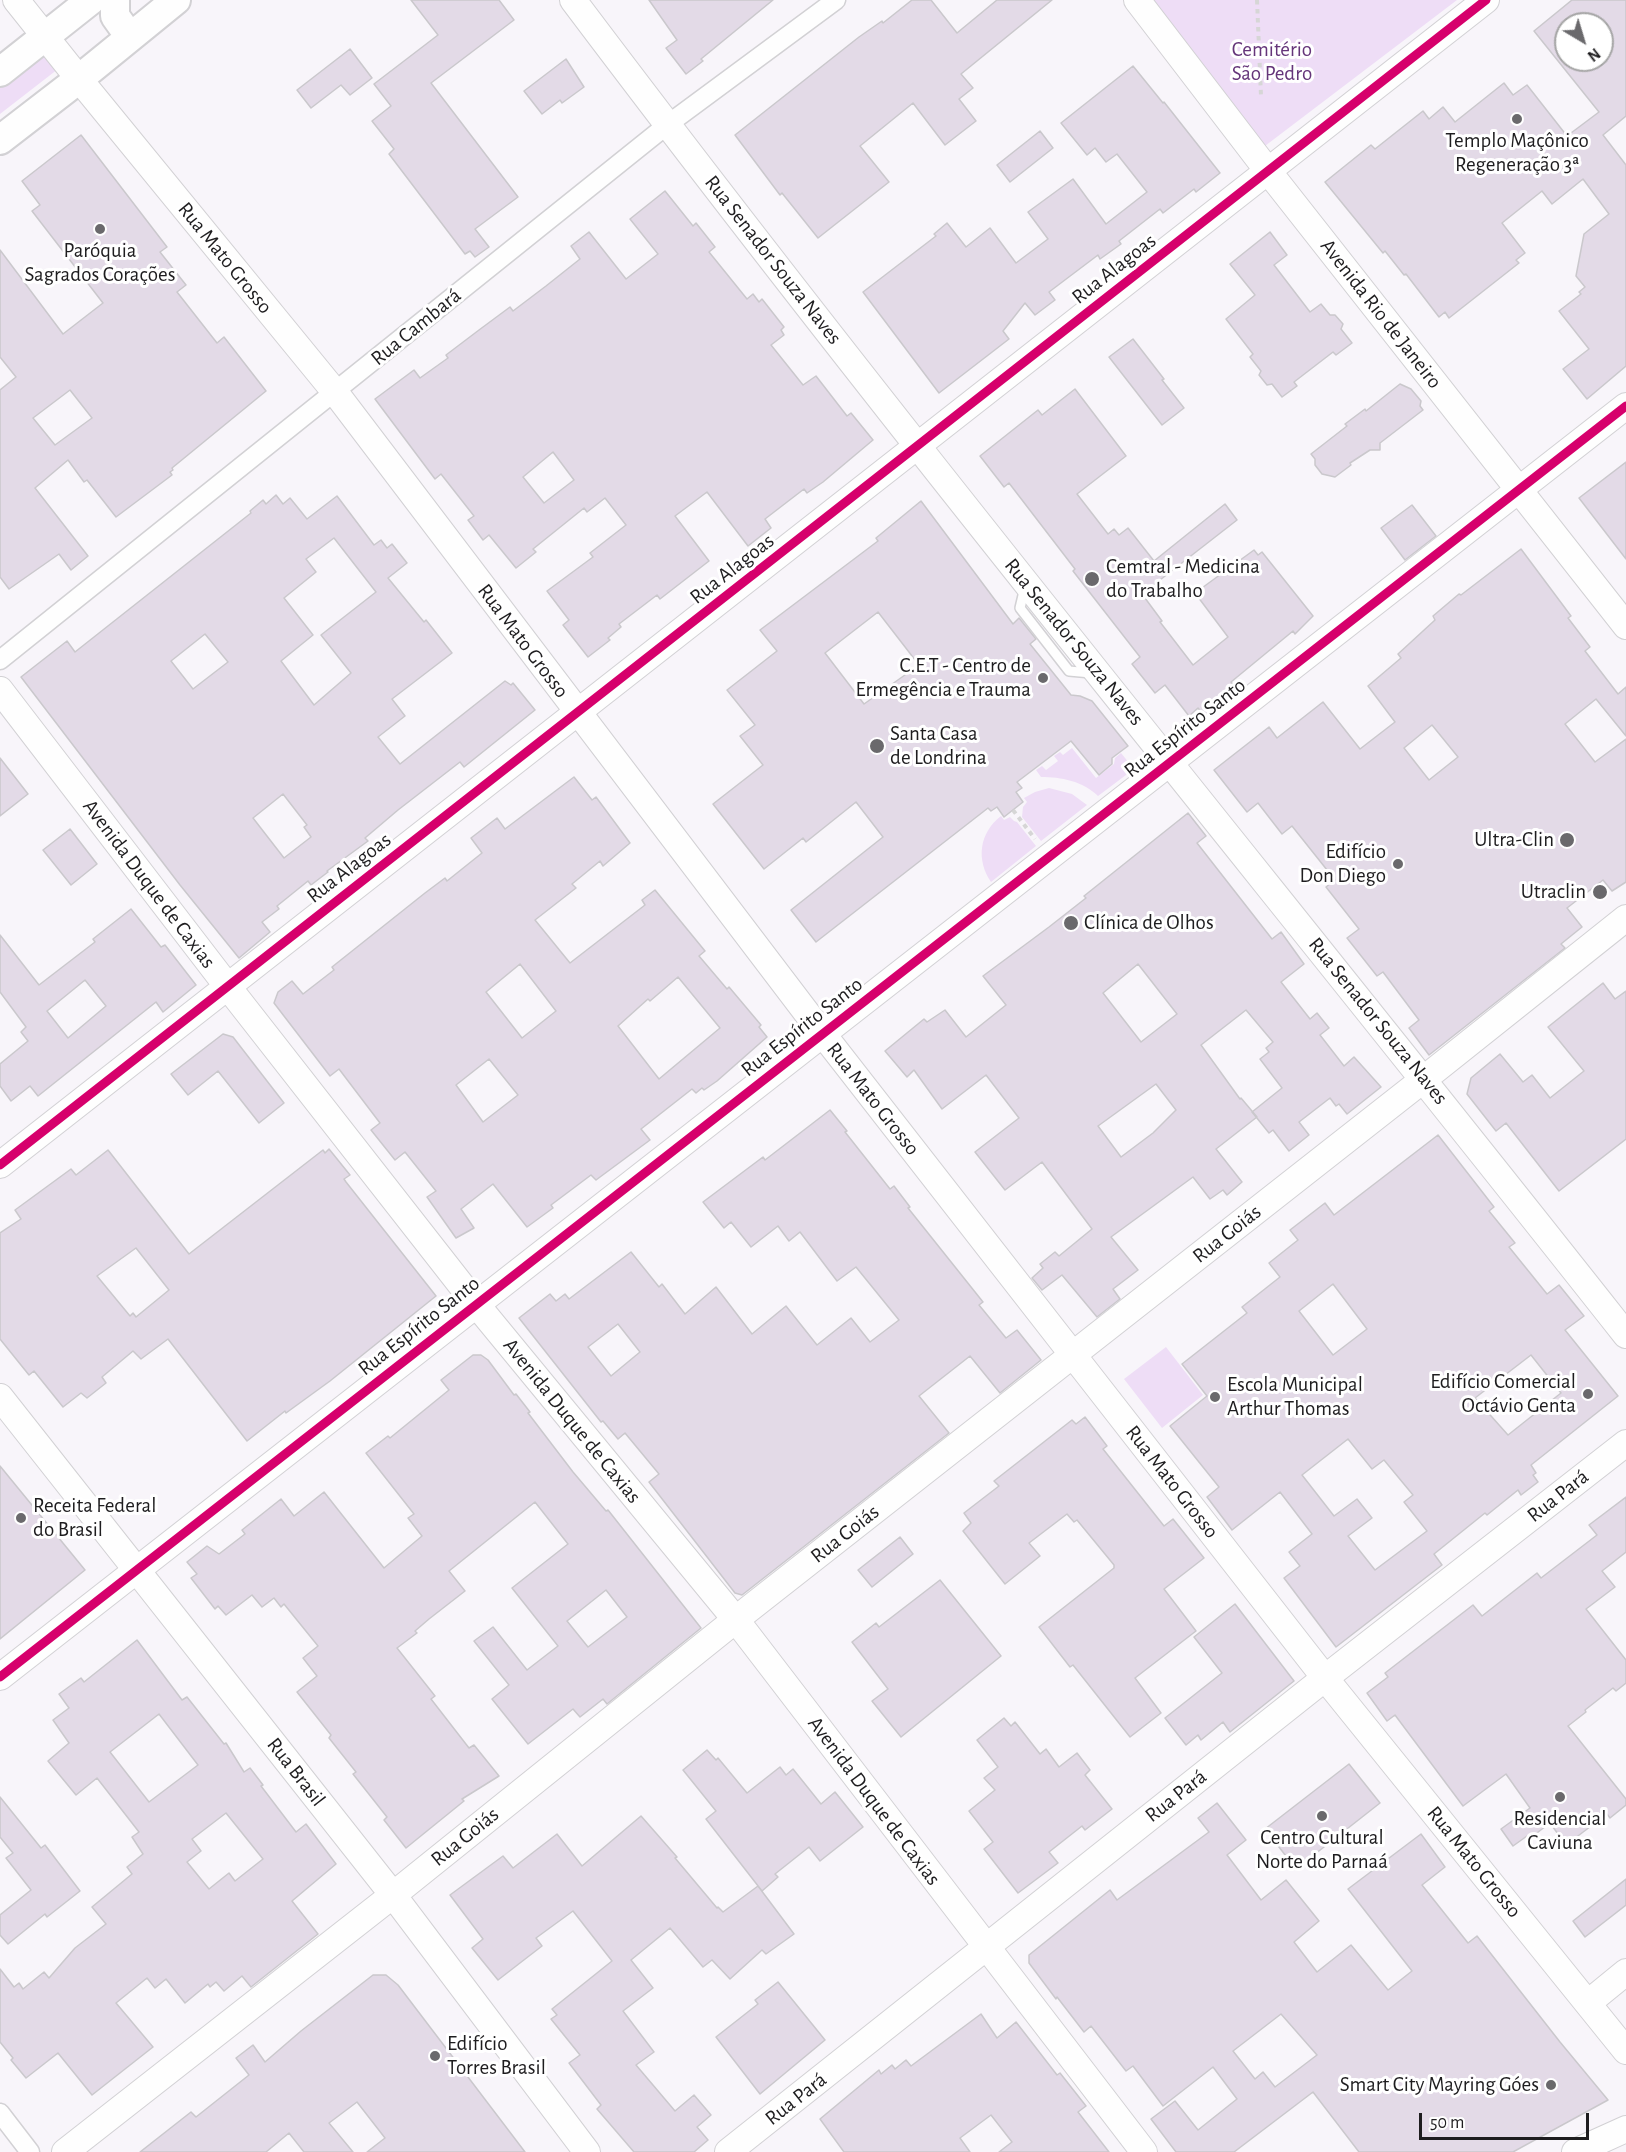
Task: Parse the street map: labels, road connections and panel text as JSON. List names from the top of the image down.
{
  "streets": {
    "street": [
      "Rua Mato Grosso",
      "Rua Senador Souza Naves",
      "Rua Alagoas",
      "Avenida Rio de Janeiro",
      "Rua Cambará",
      "Rua Espírito Santo",
      "Avenida Duque de Caxias",
      "Rua Goiás",
      "Rua Pará",
      "Rua Brasil"
    ]
  },
  "crossings": [
    ["Rua Mato Grosso", "Rua Alagoas"],
    ["Rua Mato Grosso", "Rua Cambará"],
    ["Rua Mato Grosso", "Rua Espírito Santo"],
    ["Rua Mato Grosso", "Rua Goiás"],
    ["Rua Mato Grosso", "Rua Pará"],
    ["Rua Senador Souza Naves", "Rua Alagoas"],
    ["Rua Senador Souza Naves", "Rua Cambará"],
    ["Rua Senador Souza Naves", "Rua Espírito Santo"],
    ["Rua Senador Souza Naves", "Rua Goiás"],
    ["Rua Alagoas", "Avenida Rio de Janeiro"],
    ["Rua Alagoas", "Avenida Duque de Caxias"],
    ["Avenida Rio de Janeiro", "Rua Espírito Santo"],
    ["Rua Espírito Santo", "Avenida Duque de Caxias"],
    ["Rua Espírito Santo", "Rua Brasil"],
    ["Avenida Duque de Caxias", "Rua Goiás"],
    ["Avenida Duque de Caxias", "Rua Pará"],
    ["Rua Goiás", "Rua Brasil"]
  ],
  "parks": ["Cemitério São Pedro"],
  "places": [
    "Templo Maçônico Regeneração 3ª",
    "Paróquia Sagrados Corações",
    "Cemtral - Medicina do Trabalho",
    "C.E.T - Centro de Ermegência e Trauma",
    "Santa Casa de Londrina",
    "Ultra-Clin",
    "Edifício Don Diego",
    "Utraclin",
    "Clínica de Olhos",
    "Edifício Comercial Octávio Genta",
    "Escola Municipal Arthur Thomas",
    "Receita Federal do Brasil",
    "Residencial Caviuna",
    "Centro Cultural Norte do Parnaá",
    "Edifício Torres Brasil",
    "Smart City Mayring Góes"
  ],
  "scale_bar": "50 m",
  "north": "bottom right"
}
